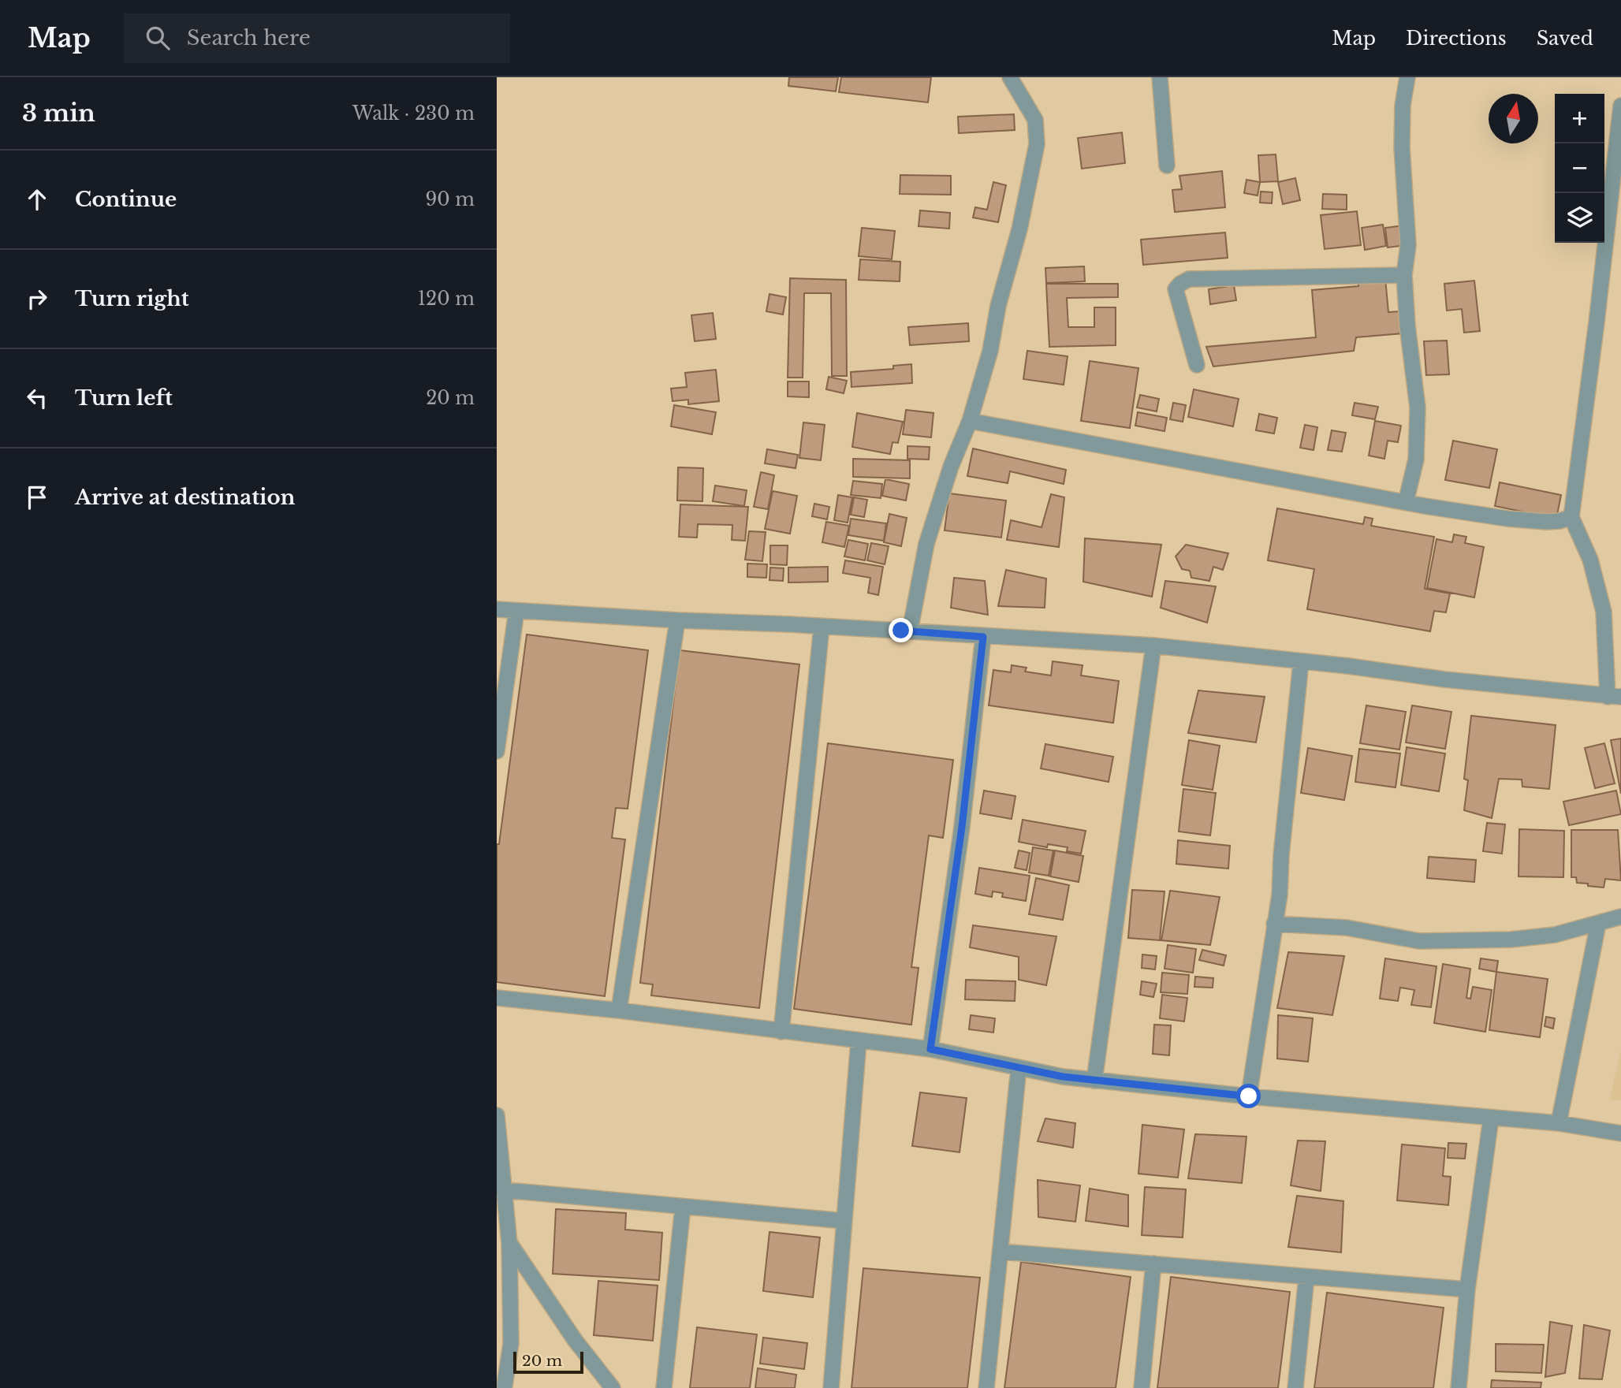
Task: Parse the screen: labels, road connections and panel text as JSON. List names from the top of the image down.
{
  "scale_bar": "20 m",
  "north": "top",
  "page": {
    "header": "Map",
    "search": "Search here",
    "nav": ["Map", "Directions", "Saved"],
    "heading": ["3 min", "Walk · 230 m"],
    "map_buttons": ["+", "−"],
    "list": [
      ["Continue", "90 m"],
      ["Turn right", "120 m"],
      ["Turn left", "20 m"],
      "Arrive at destination"
    ],
    "scale": "20 m"
  }
}
